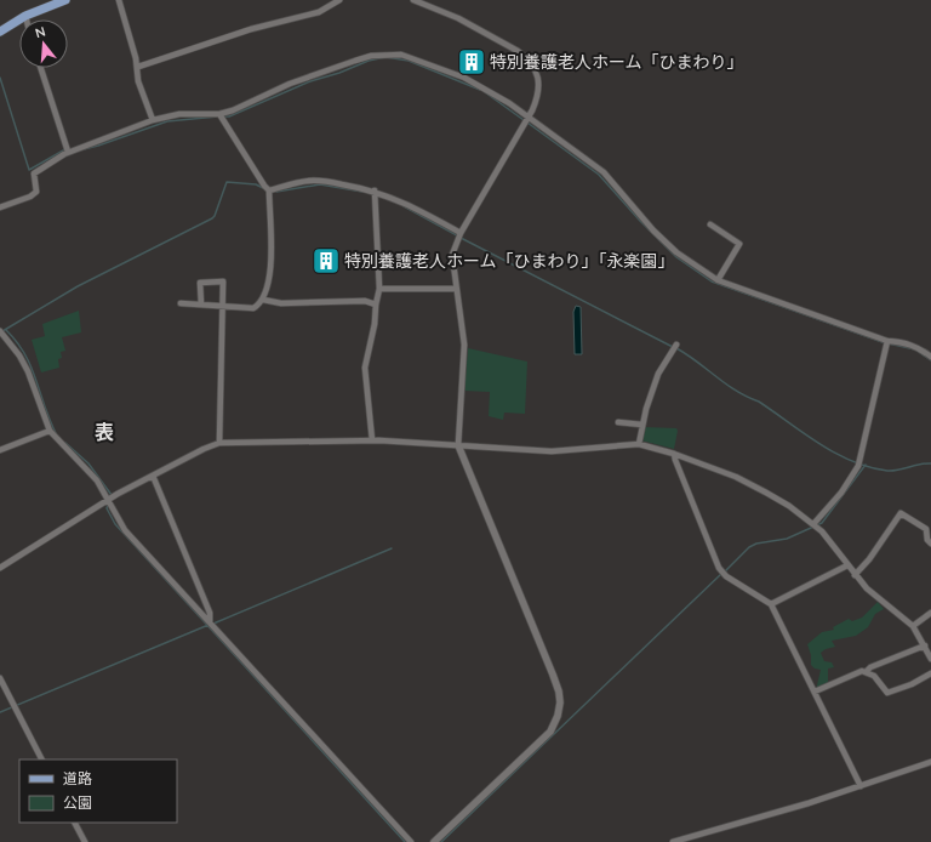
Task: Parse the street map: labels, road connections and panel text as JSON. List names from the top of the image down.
{
  "districts": ["表"],
  "places": {
    "building": ["特別養護老人ホーム「ひまわり」", "特別養護老人ホーム「ひまわり」「永楽園」"]
  },
  "legend": ["道路", "公園"],
  "north": "top"
}
